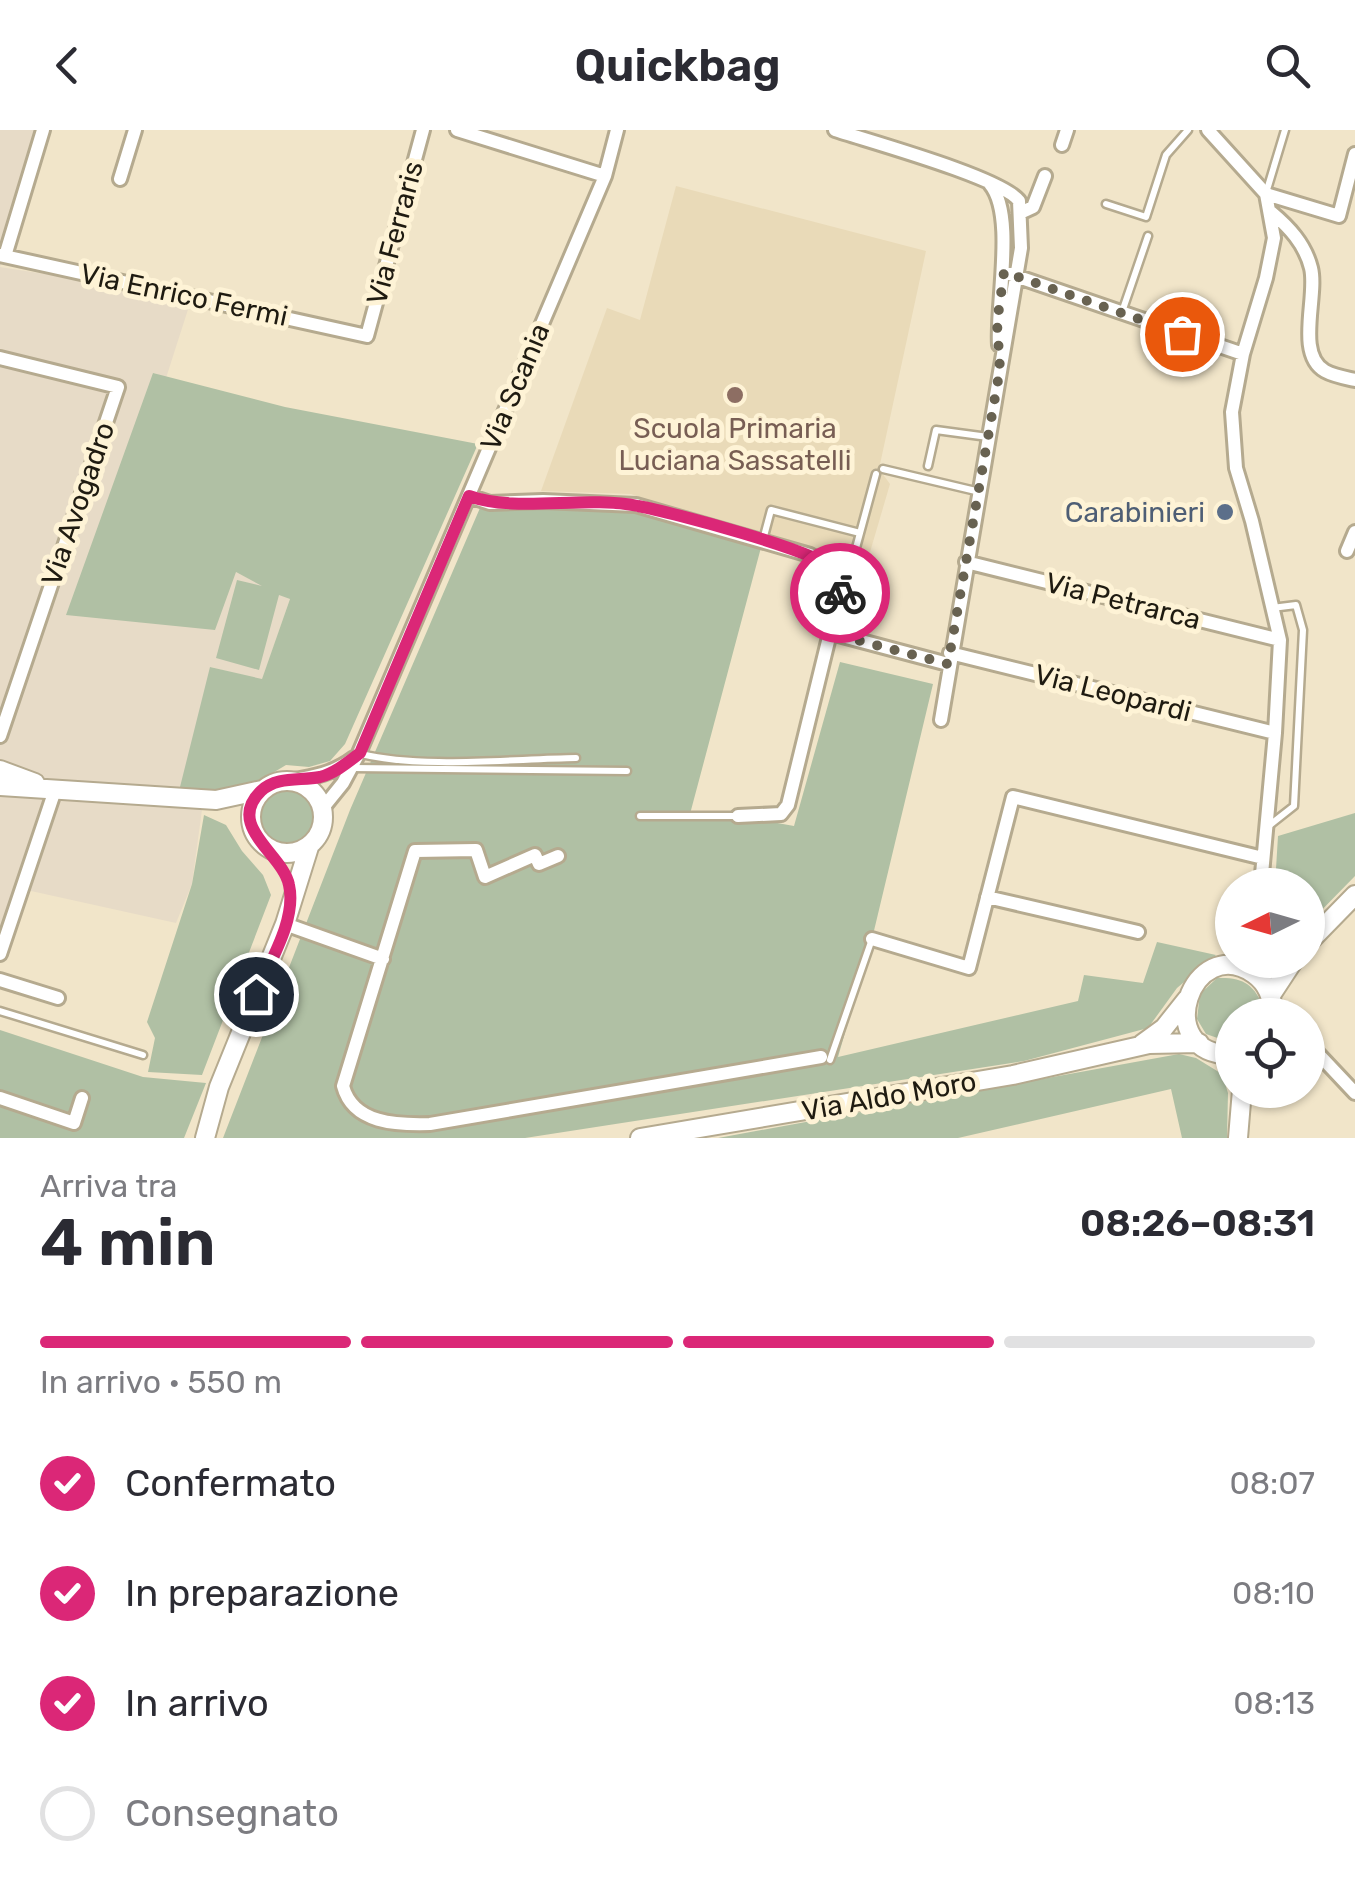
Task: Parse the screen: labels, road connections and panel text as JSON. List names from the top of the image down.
{
  "streets": {
    "main road": ["Via Scania", "Via Aldo Moro"],
    "street": [
      "Via Ferraris",
      "Via Enrico Fermi",
      "Via Avogadro",
      "Via Petrarca",
      "Via Leopardi"
    ]
  },
  "crossings": [
    ["Via Ferraris", "Via Enrico Fermi"]
  ],
  "places": ["Scuola Primaria Luciana Sassatelli", "Carabinieri"],
  "north": "left",
  "page": {
    "header": "Quickbag",
    "heading": ["4 min", "Arriva tra", "08:26–08:31"],
    "bar": "In arrivo · 550 m",
    "list": [
      ["Confermato", "08:07"],
      ["In preparazione", "08:10"],
      ["In arrivo", "08:13"],
      "Consegnato"
    ]
  }
}
